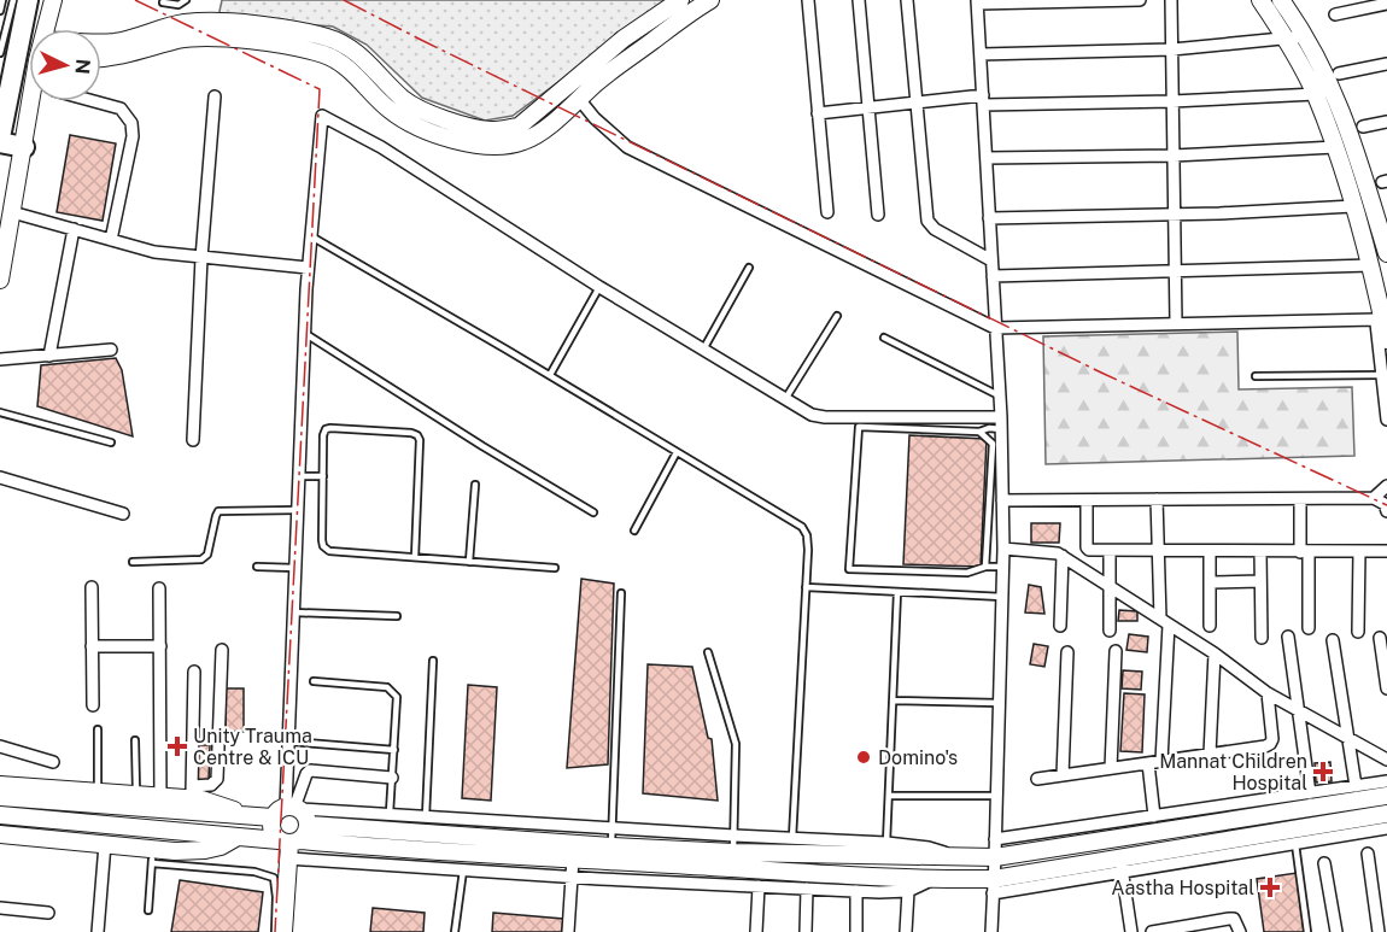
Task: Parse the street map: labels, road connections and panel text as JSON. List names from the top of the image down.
{
  "places": {
    "health": ["Unity Trauma Centre & ICU", "Mannat Children Hospital", "Aastha Hospital"],
    "other": ["Domino's"]
  },
  "north": "right"
}
